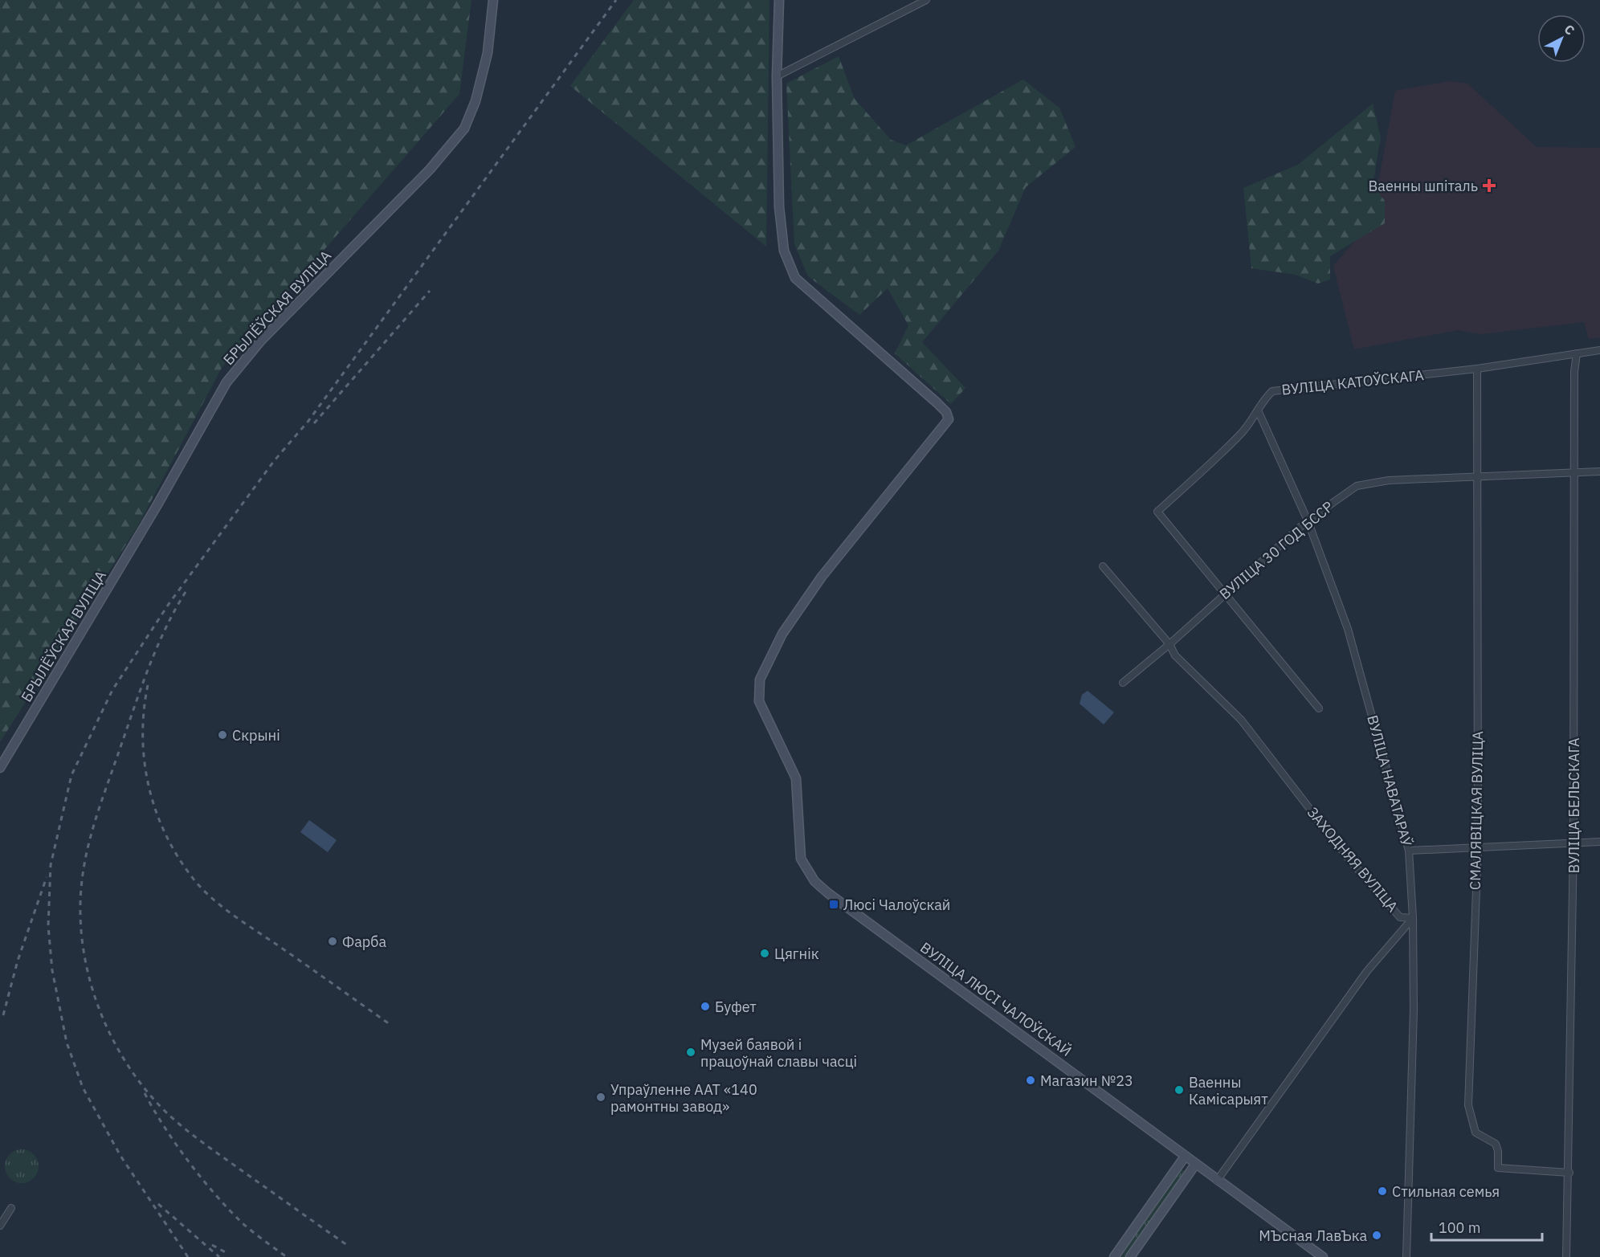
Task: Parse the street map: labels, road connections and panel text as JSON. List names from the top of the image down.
{
  "streets": {
    "street": [
      "БРЫЛЁЎСКАЯ ВУЛІЦА",
      "ВУЛІЦА КАТОЎСКАГА",
      "ВУЛІЦА 30 ГОД БССР",
      "ВУЛІЦА НАВАТАРАЎ",
      "ВУЛІЦА БЕЛЬСКАГА",
      "СМАЛЯВІЦКАЯ ВУЛІЦА",
      "ЗАХОДНЯЯ ВУЛІЦА",
      "ВУЛІЦА ЛЮСІ ЧАЛОЎСКАЙ"
    ]
  },
  "crossings": [
    ["ВУЛІЦА КАТОЎСКАГА", "ВУЛІЦА 30 ГОД БССР"],
    ["ВУЛІЦА КАТОЎСКАГА", "ВУЛІЦА НАВАТАРАЎ"],
    ["ВУЛІЦА КАТОЎСКАГА", "ВУЛІЦА БЕЛЬСКАГА"],
    ["ВУЛІЦА КАТОЎСКАГА", "СМАЛЯВІЦКАЯ ВУЛІЦА"],
    ["ВУЛІЦА 30 ГОД БССР", "ВУЛІЦА НАВАТАРАЎ"],
    ["ВУЛІЦА 30 ГОД БССР", "ВУЛІЦА БЕЛЬСКАГА"],
    ["ВУЛІЦА 30 ГОД БССР", "СМАЛЯВІЦКАЯ ВУЛІЦА"],
    ["ВУЛІЦА 30 ГОД БССР", "ЗАХОДНЯЯ ВУЛІЦА"],
    ["ВУЛІЦА НАВАТАРАЎ", "ЗАХОДНЯЯ ВУЛІЦА"],
    ["ВУЛІЦА БЕЛЬСКАГА", "СМАЛЯВІЦКАЯ ВУЛІЦА"],
    ["ЗАХОДНЯЯ ВУЛІЦА", "ВУЛІЦА ЛЮСІ ЧАЛОЎСКАЙ"]
  ],
  "places": {
    "health": ["Ваенны шпіталь"],
    "other": [
      "Скрыні",
      "Фарба",
      "Цягнік",
      "Буфет",
      "Музей баявой і працоўнай славы часці",
      "Магазин №23",
      "Ваенны Камісарыят",
      "Упраўленне ААТ «140 рамонтны завод»",
      "Стильная семья",
      "МЪсная ЛавЪка"
    ],
    "transit": ["Люсі Чалоўскай"]
  },
  "scale_bar": "100 m",
  "north": "top right"
}
